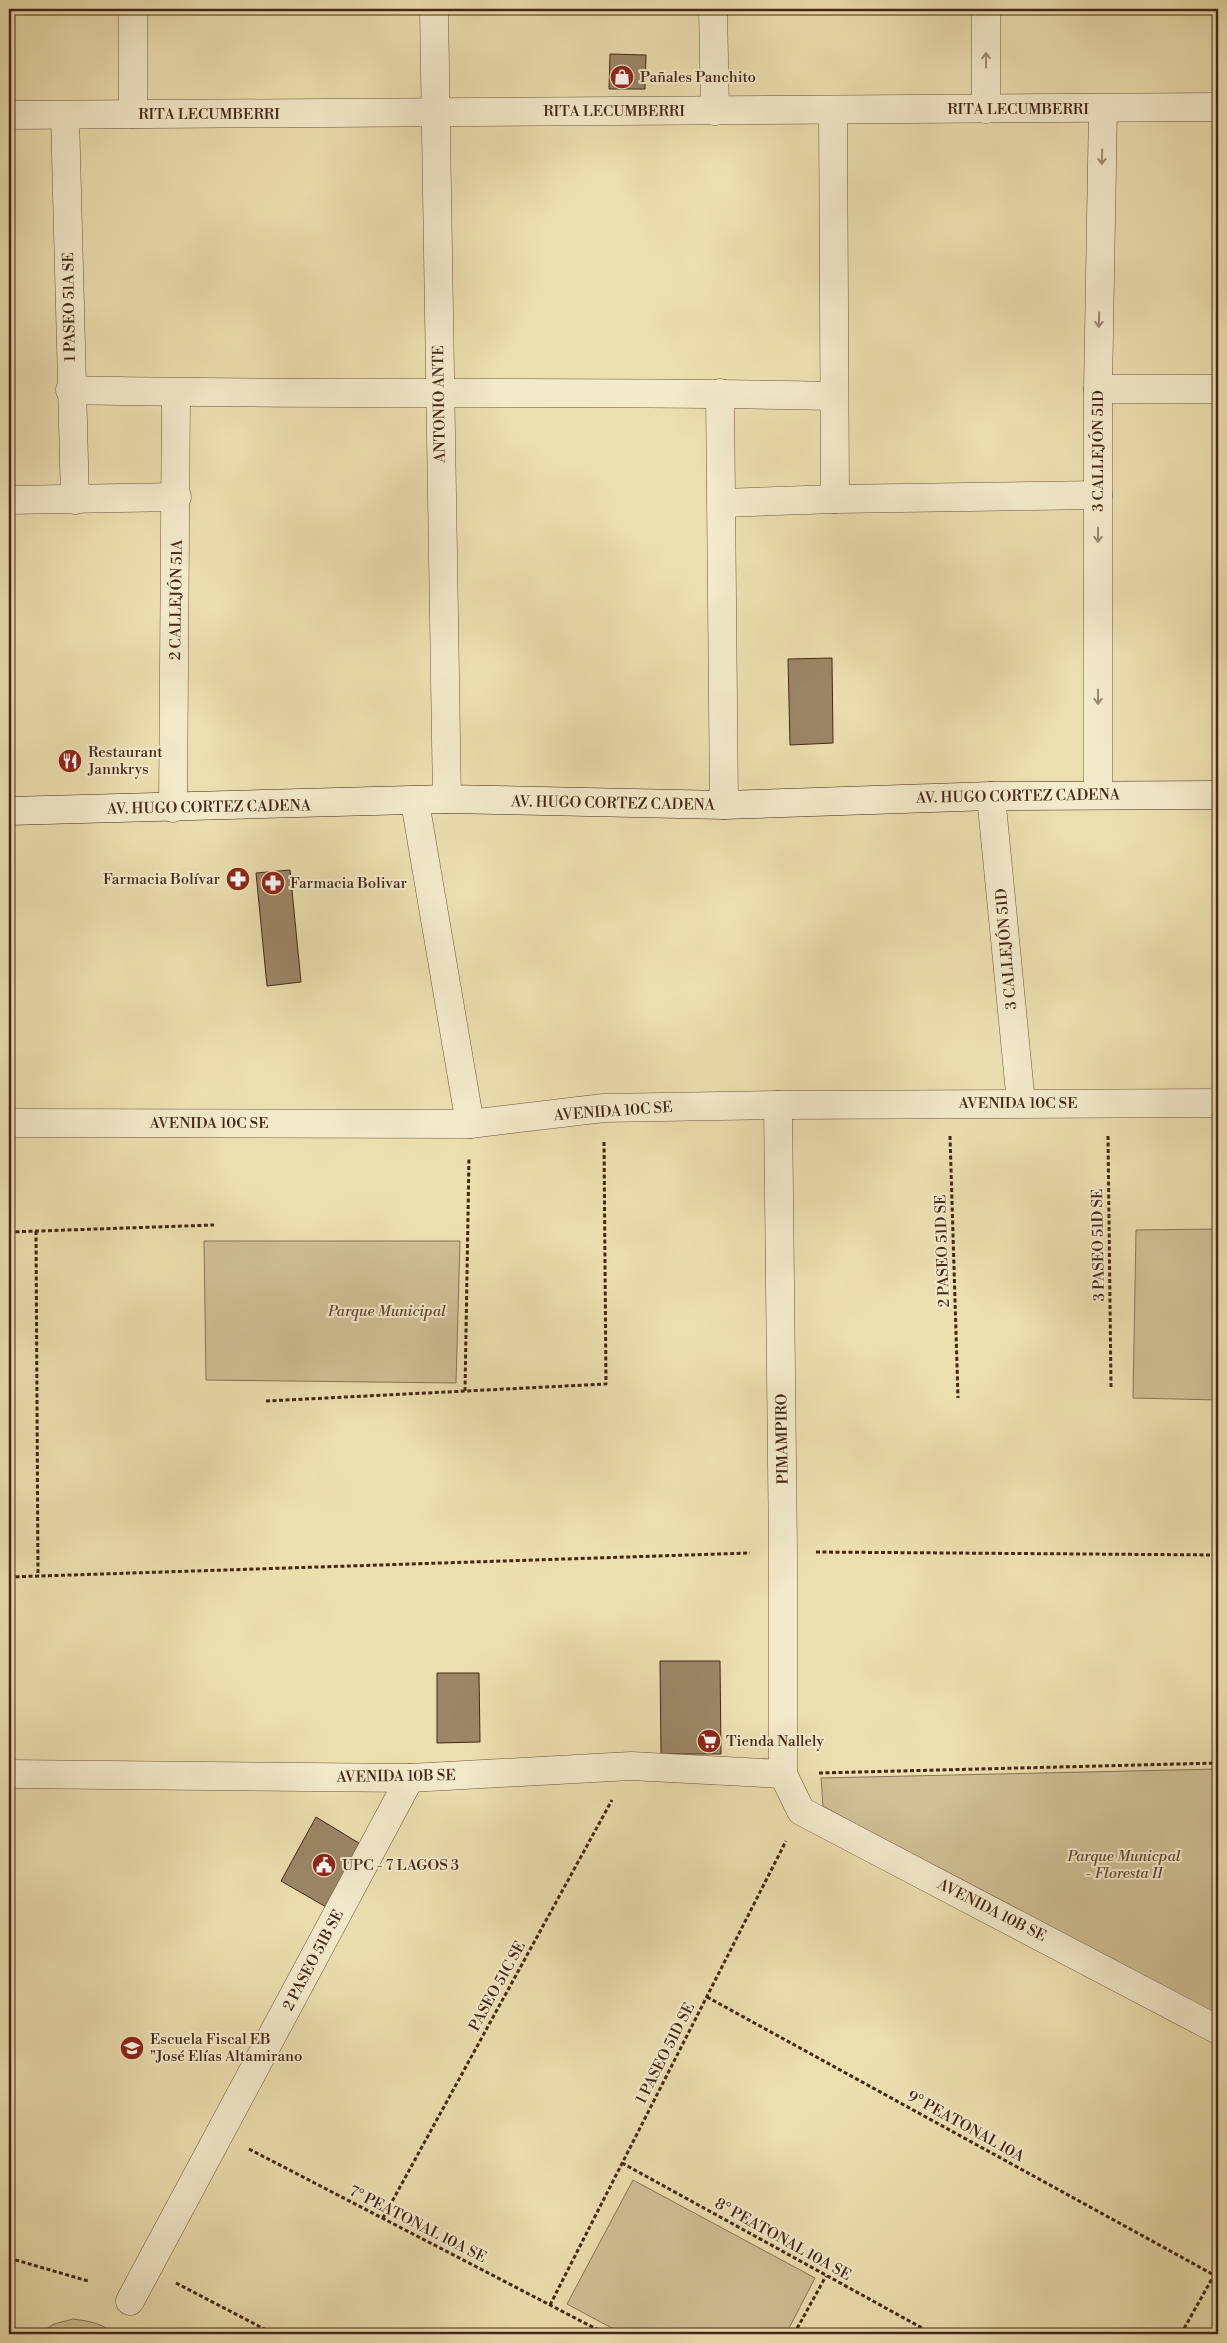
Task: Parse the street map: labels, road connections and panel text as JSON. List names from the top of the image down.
{
  "streets": {
    "street": [
      "RITA LECUMBERRI",
      "1 PASEO 51A SE",
      "ANTONIO ANTE",
      "3 CALLEJÓN 51D",
      "2 CALLEJÓN 51A",
      "AV. HUGO CORTEZ CADENA",
      "AVENIDA 10C SE",
      "PIMAMPIRO",
      "AVENIDA 10B SE",
      "2 PASEO 51B SE"
    ],
    "path": [
      "3 PASEO 51D SE",
      "2 PASEO 51D SE",
      "PASEO 51C SE",
      "1 PASEO 51D SE",
      "9° PEATONAL 10A",
      "7° PEATONAL 10A SE",
      "8° PEATONAL 10A SE"
    ]
  },
  "crossings": [
    ["RITA LECUMBERRI", "1 PASEO 51A SE"],
    ["RITA LECUMBERRI", "ANTONIO ANTE"],
    ["RITA LECUMBERRI", "3 CALLEJÓN 51D"],
    ["ANTONIO ANTE", "AV. HUGO CORTEZ CADENA"],
    ["3 CALLEJÓN 51D", "AV. HUGO CORTEZ CADENA"],
    ["3 CALLEJÓN 51D", "AVENIDA 10C SE"],
    ["2 CALLEJÓN 51A", "AV. HUGO CORTEZ CADENA"],
    ["AVENIDA 10C SE", "3 PASEO 51D SE"],
    ["AVENIDA 10C SE", "2 PASEO 51D SE"],
    ["AVENIDA 10C SE", "PIMAMPIRO"],
    ["PIMAMPIRO", "AVENIDA 10B SE"],
    ["AVENIDA 10B SE", "2 PASEO 51B SE"],
    ["AVENIDA 10B SE", "PASEO 51C SE"],
    ["AVENIDA 10B SE", "1 PASEO 51D SE"],
    ["2 PASEO 51B SE", "7° PEATONAL 10A SE"],
    ["PASEO 51C SE", "7° PEATONAL 10A SE"],
    ["1 PASEO 51D SE", "9° PEATONAL 10A"],
    ["1 PASEO 51D SE", "7° PEATONAL 10A SE"],
    ["1 PASEO 51D SE", "8° PEATONAL 10A SE"]
  ],
  "one_way": ["3 CALLEJÓN 51D"],
  "parks": ["Parque Municipal", "Parque Municpal - Floresta II"],
  "places": {
    "shop": ["Pañales Panchito"],
    "restaurant": ["Restaurant Jannkrys"],
    "pharmacy": ["Farmacia Bolívar", "Farmacia Bolivar"],
    "supermarket": ["Tienda Nallely"],
    "public building": ["UPC - 7 LAGOS 3"],
    "school or university": ["Escuela Fiscal EB \"José Elías Altamirano"]
  }
}
